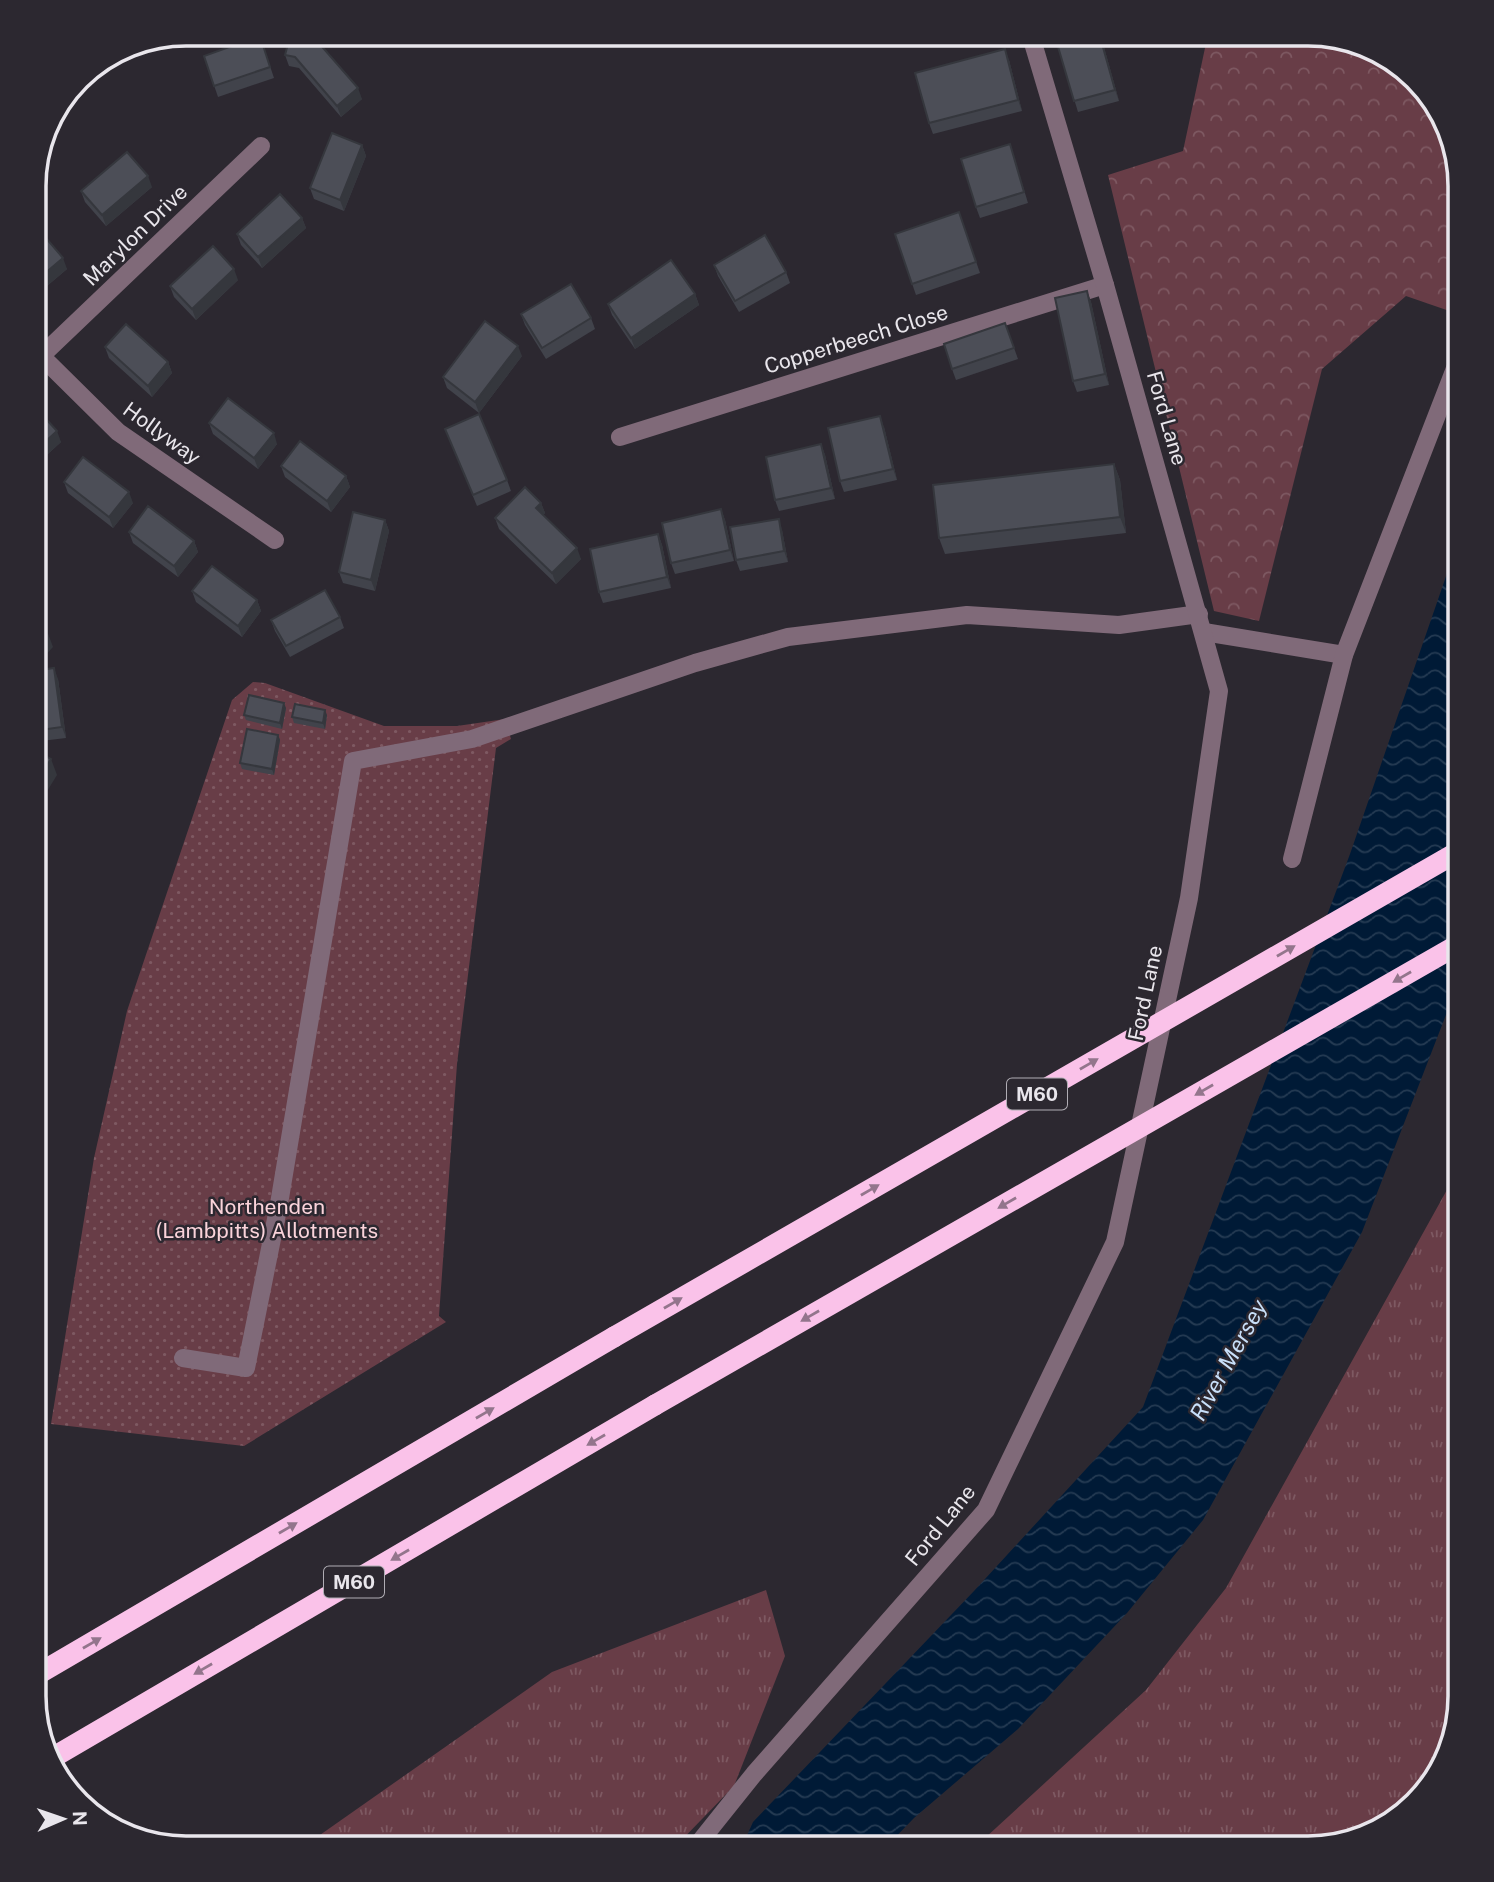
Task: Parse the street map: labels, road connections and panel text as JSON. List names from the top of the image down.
{
  "streets": {
    "highway": ["M60"],
    "street": [
      "Marylon Drive",
      "Copperbeech Close",
      "Ford Lane",
      "Hollyway"
    ]
  },
  "crossings": [
    ["Copperbeech Close", "Ford Lane"]
  ],
  "water": ["River Mersey"],
  "parks": ["Northenden (Lambpitts) Allotments"],
  "north": "right"
}
